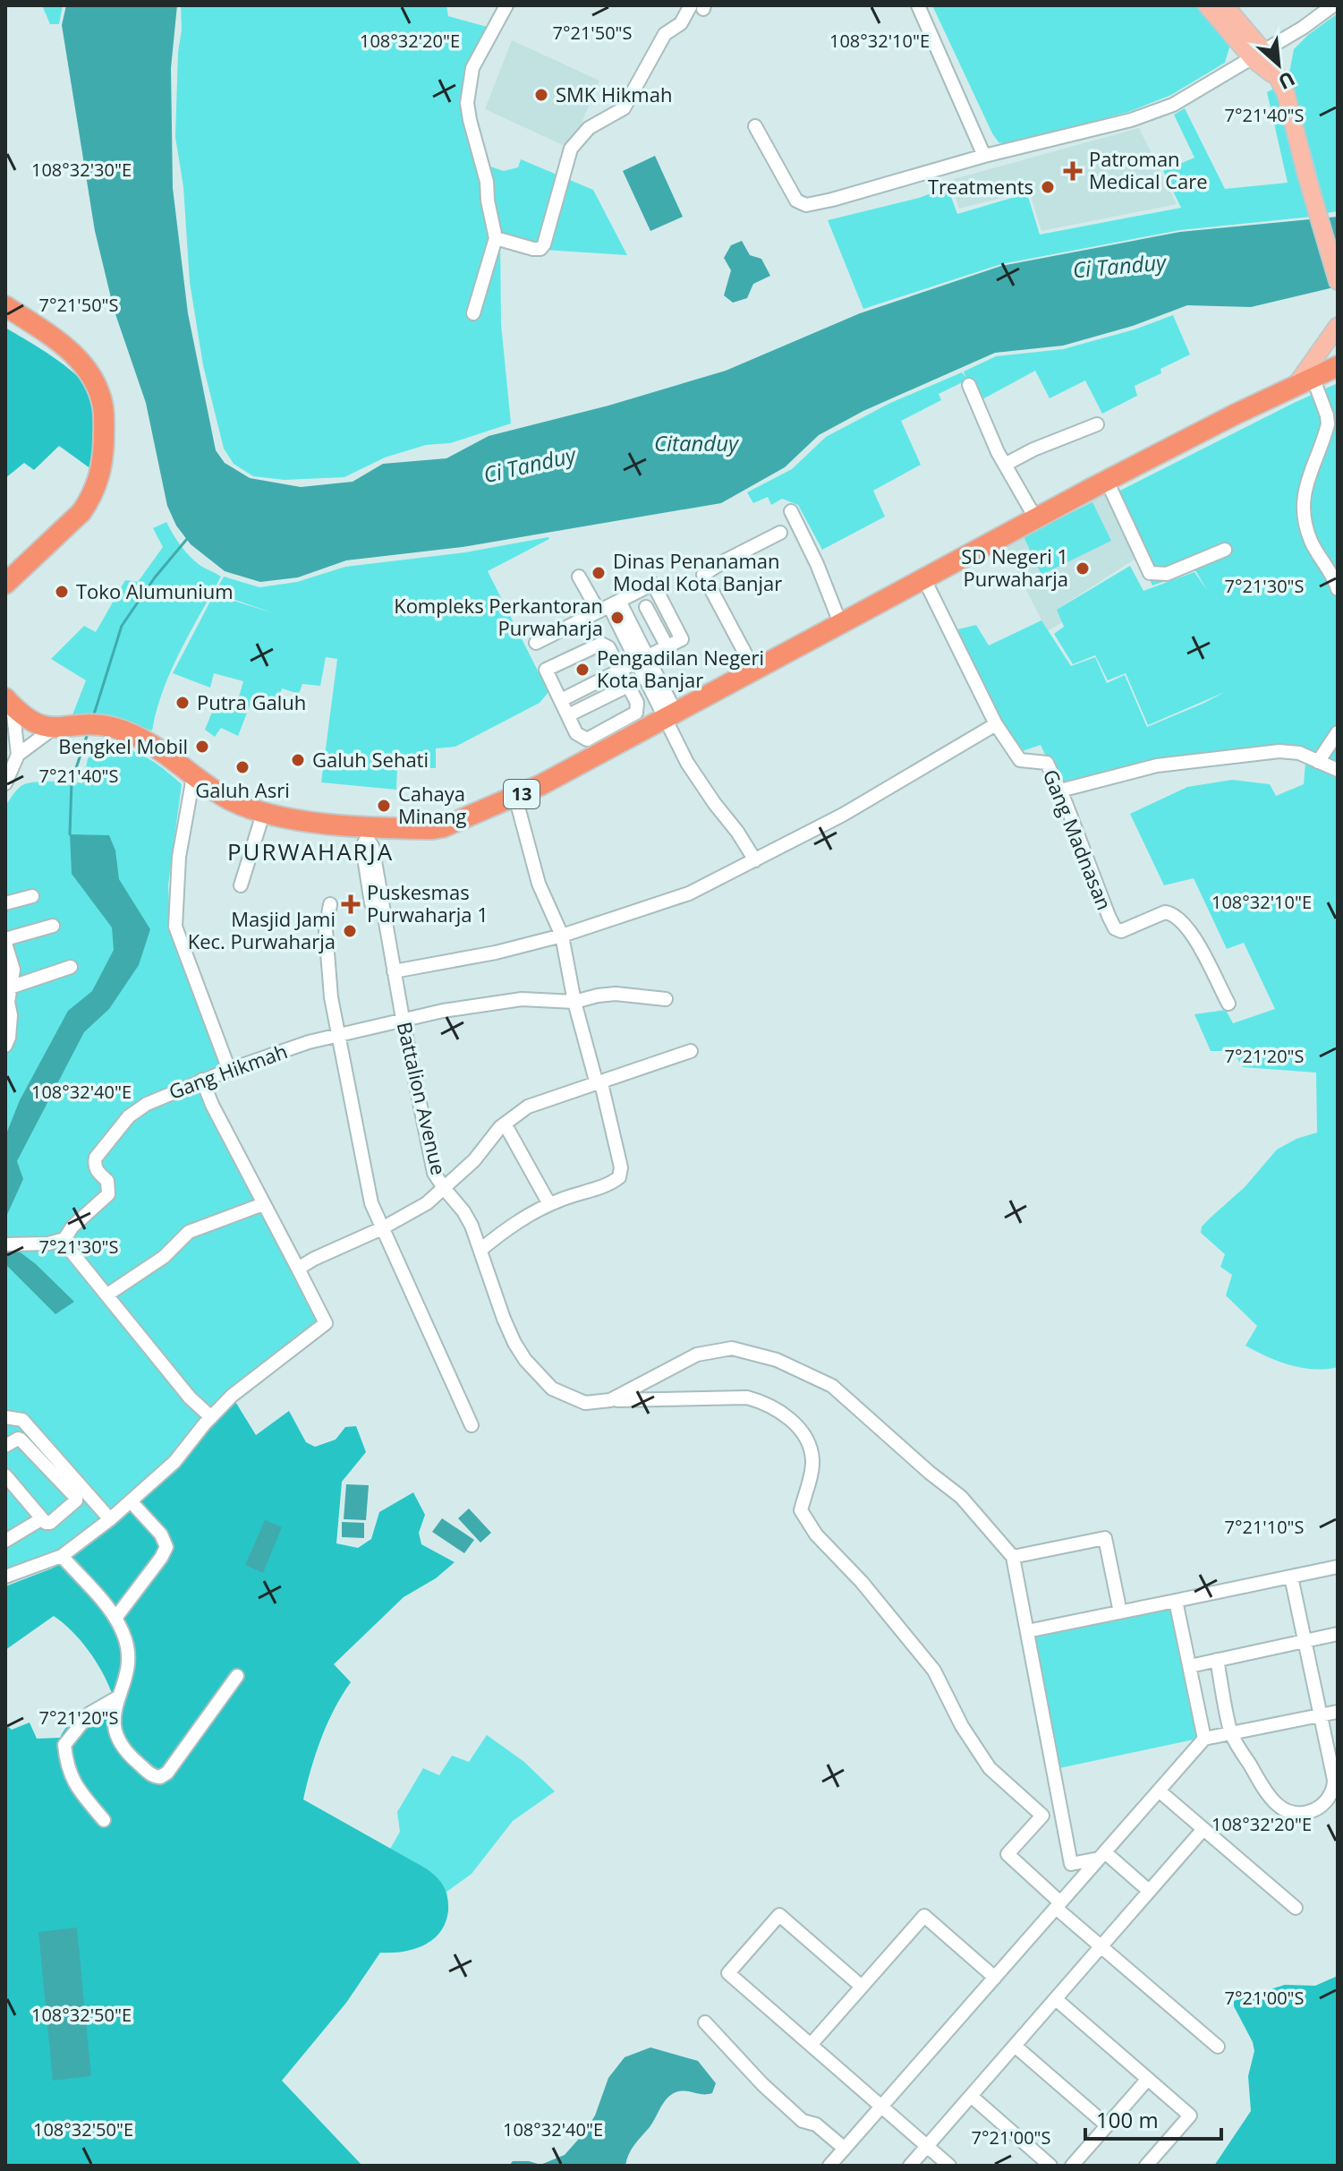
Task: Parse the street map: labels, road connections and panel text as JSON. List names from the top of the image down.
{
  "streets": {
    "highway": ["13"],
    "street": ["Gang Madnasan", "Gang Hikmah", "Battalion Avenue"]
  },
  "crossings": [
    ["13", "Gang Madnasan"],
    ["13", "Battalion Avenue"],
    ["Gang Hikmah", "Battalion Avenue"]
  ],
  "districts": ["PURWAHARJA"],
  "water": ["Ci Tanduy", "Citanduy"],
  "places": {
    "other": [
      "SMK Hikmah",
      "Treatments",
      "SD Negeri 1 Purwaharja",
      "Dinas Penanaman Modal Kota Banjar",
      "Toko Alumunium",
      "Kompleks Perkantoran Purwaharja",
      "Pengadilan Negeri Kota Banjar",
      "Putra Galuh",
      "Bengkel Mobil",
      "Galuh Sehati",
      "Galuh Asri",
      "Cahaya Minang",
      "Masjid Jami Kec. Purwaharja"
    ],
    "health": ["Patroman Medical Care", "Puskesmas Purwaharja 1"]
  },
  "scale_bar": "100 m",
  "north": "bottom right",
  "coordinates": [
    "7°21'50\"S",
    "108°32'20\"E",
    "108°32'10\"E",
    "7°21'40\"S",
    "108°32'30\"E",
    "7°21'30\"S",
    "7°21'20\"S",
    "108°32'40\"E",
    "7°21'10\"S",
    "7°21'00\"S",
    "108°32'50\"E"
  ]
}
